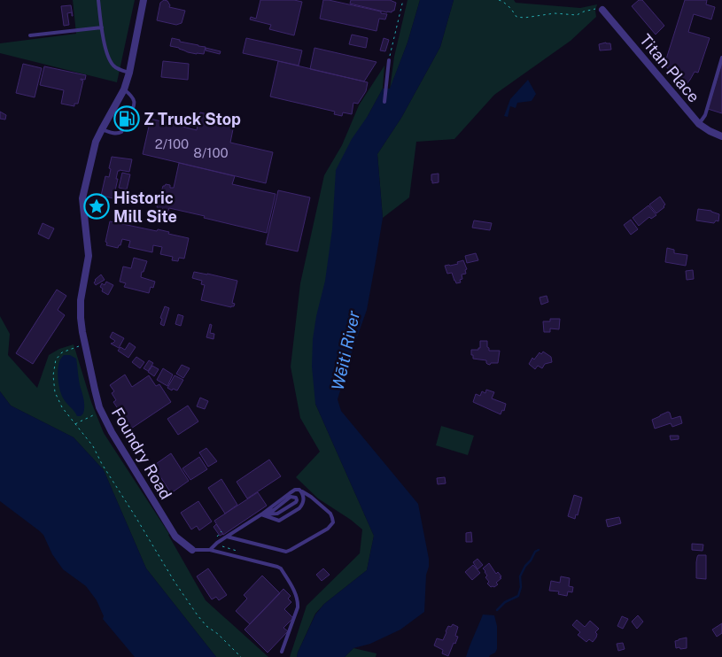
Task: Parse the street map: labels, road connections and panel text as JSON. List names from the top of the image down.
{
  "streets": {
    "street": ["Titan Place", "Foundry Road"]
  },
  "water": ["Wēiti River"],
  "places": {
    "fuel station": ["Z Truck Stop"],
    "place": ["Historic Mill Site"]
  },
  "house_numbers": ["2/100", "8/100"]
}
